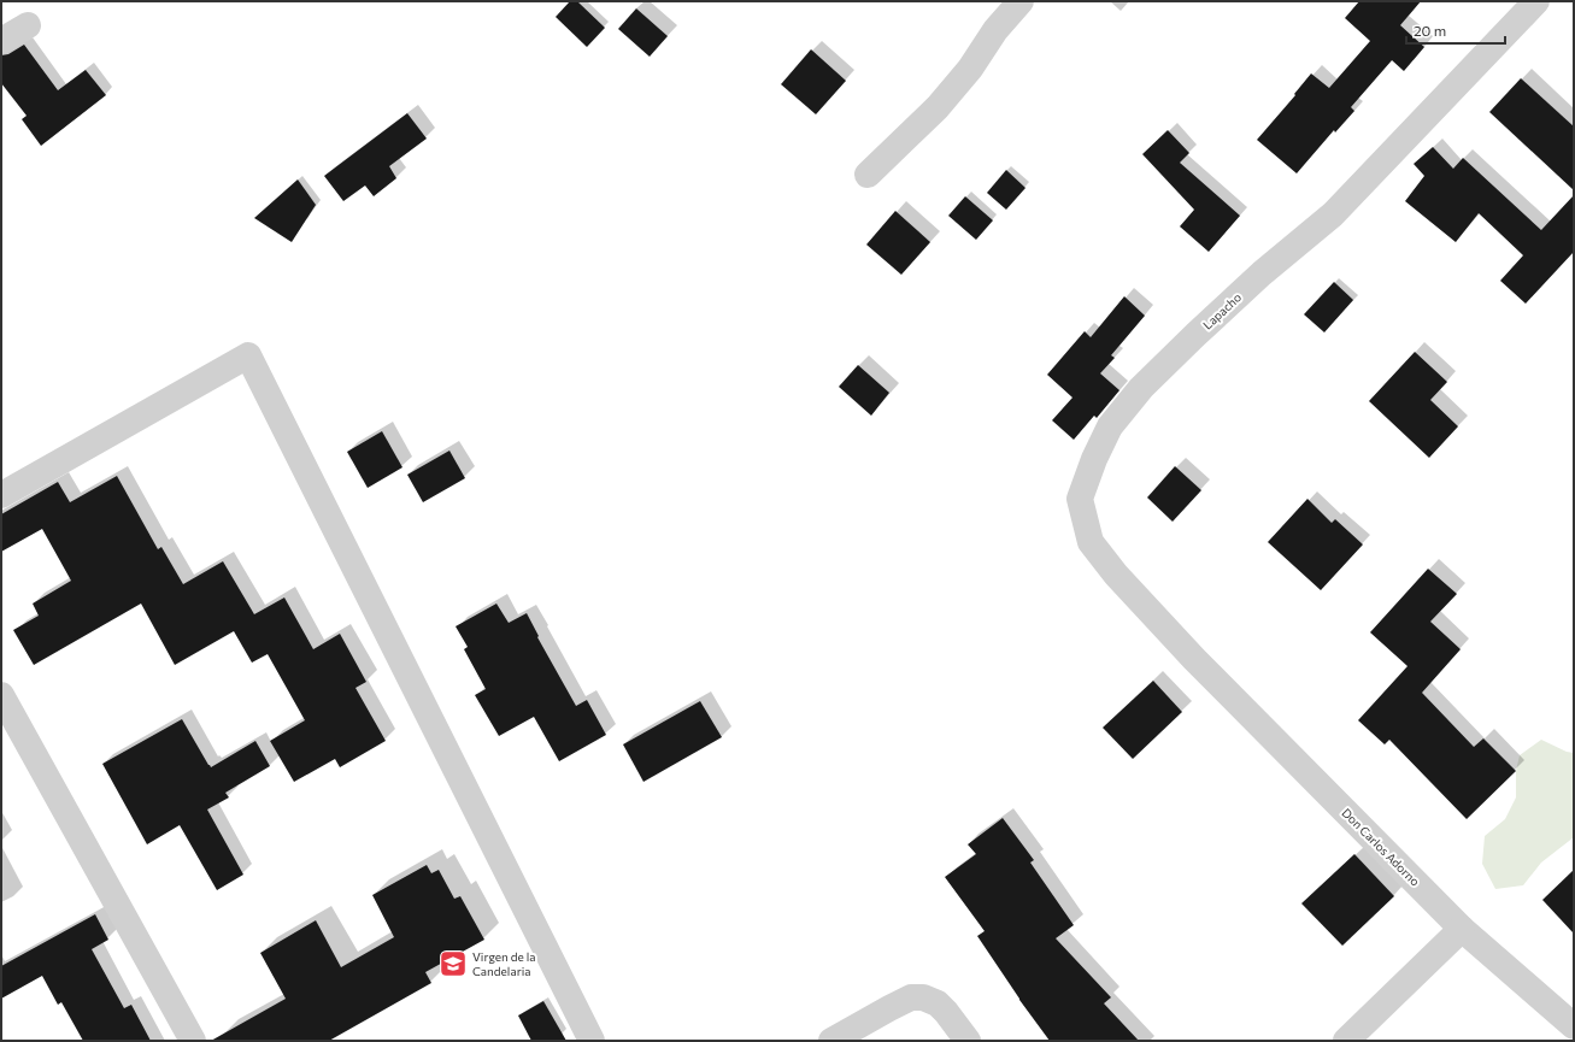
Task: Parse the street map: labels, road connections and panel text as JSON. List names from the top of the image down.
{
  "streets": {
    "street": ["Lapacho", "Don Carlos Adorno"]
  },
  "crossings": [
    ["Lapacho", "Don Carlos Adorno"]
  ],
  "places": {
    "school or university": ["Virgen de la Candelaria"]
  },
  "scale_bar": "20 m"
}
